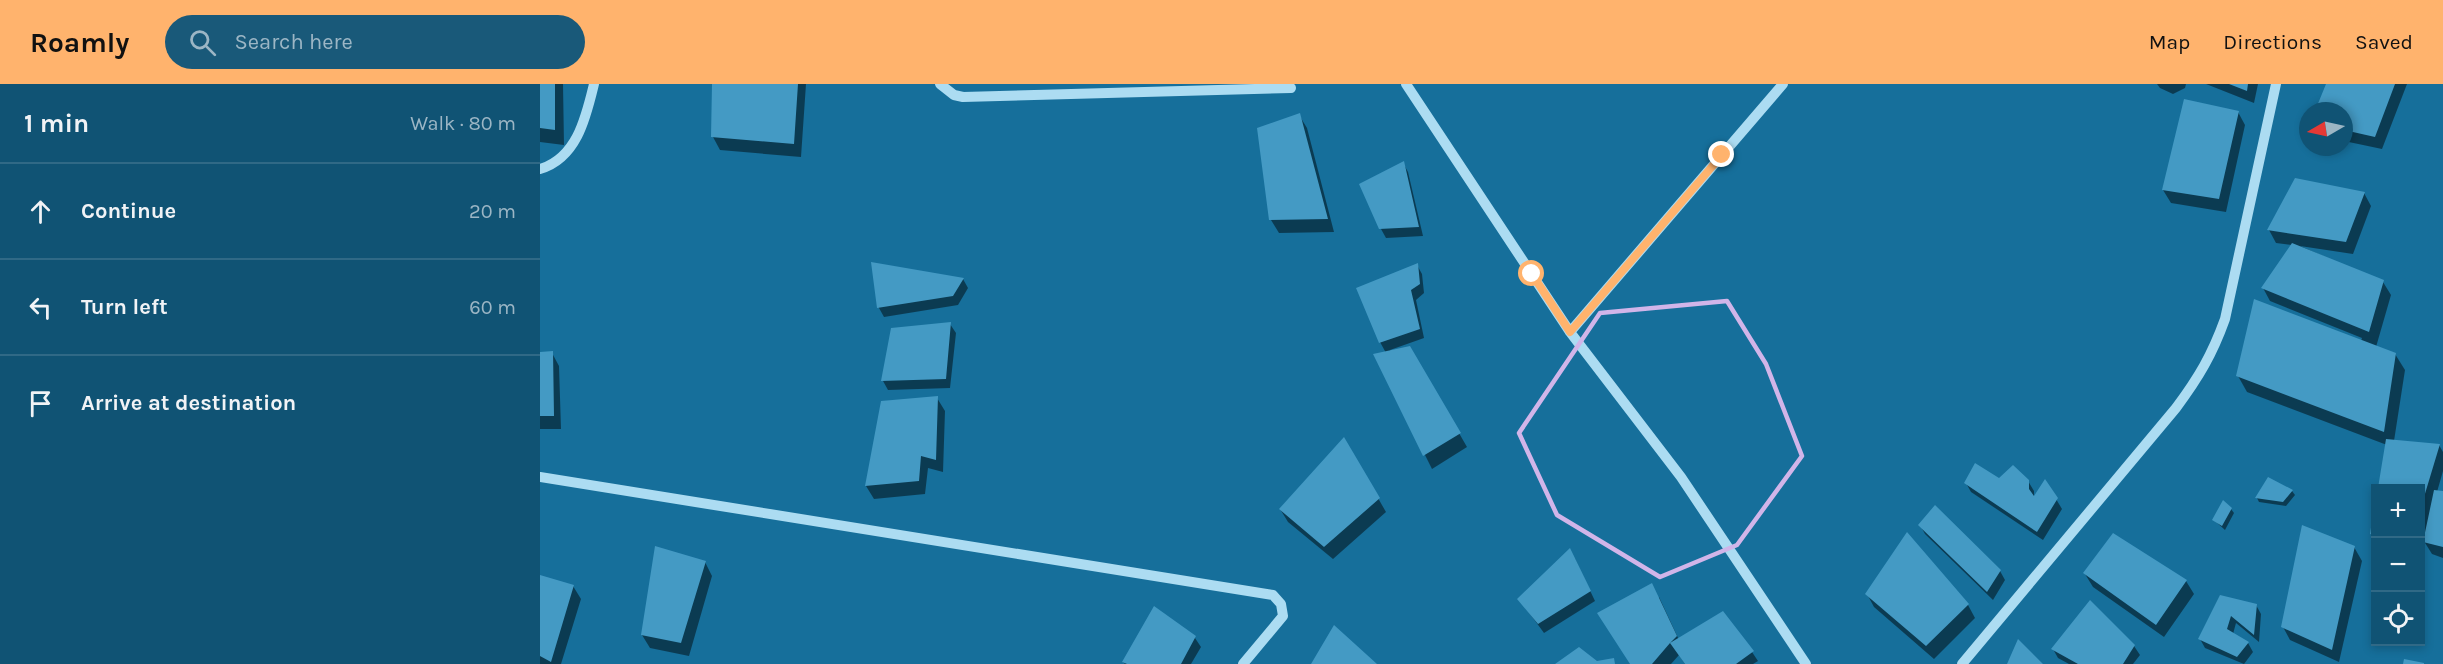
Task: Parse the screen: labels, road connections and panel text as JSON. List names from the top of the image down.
{
  "north": "left",
  "page": {
    "header": "Roamly",
    "search": "Search here",
    "nav": ["Map", "Directions", "Saved"],
    "heading": ["1 min", "Walk · 80 m"],
    "list": [
      ["Continue", "20 m"],
      ["Turn left", "60 m"],
      "Arrive at destination"
    ],
    "map_buttons": ["+", "−"]
  }
}
